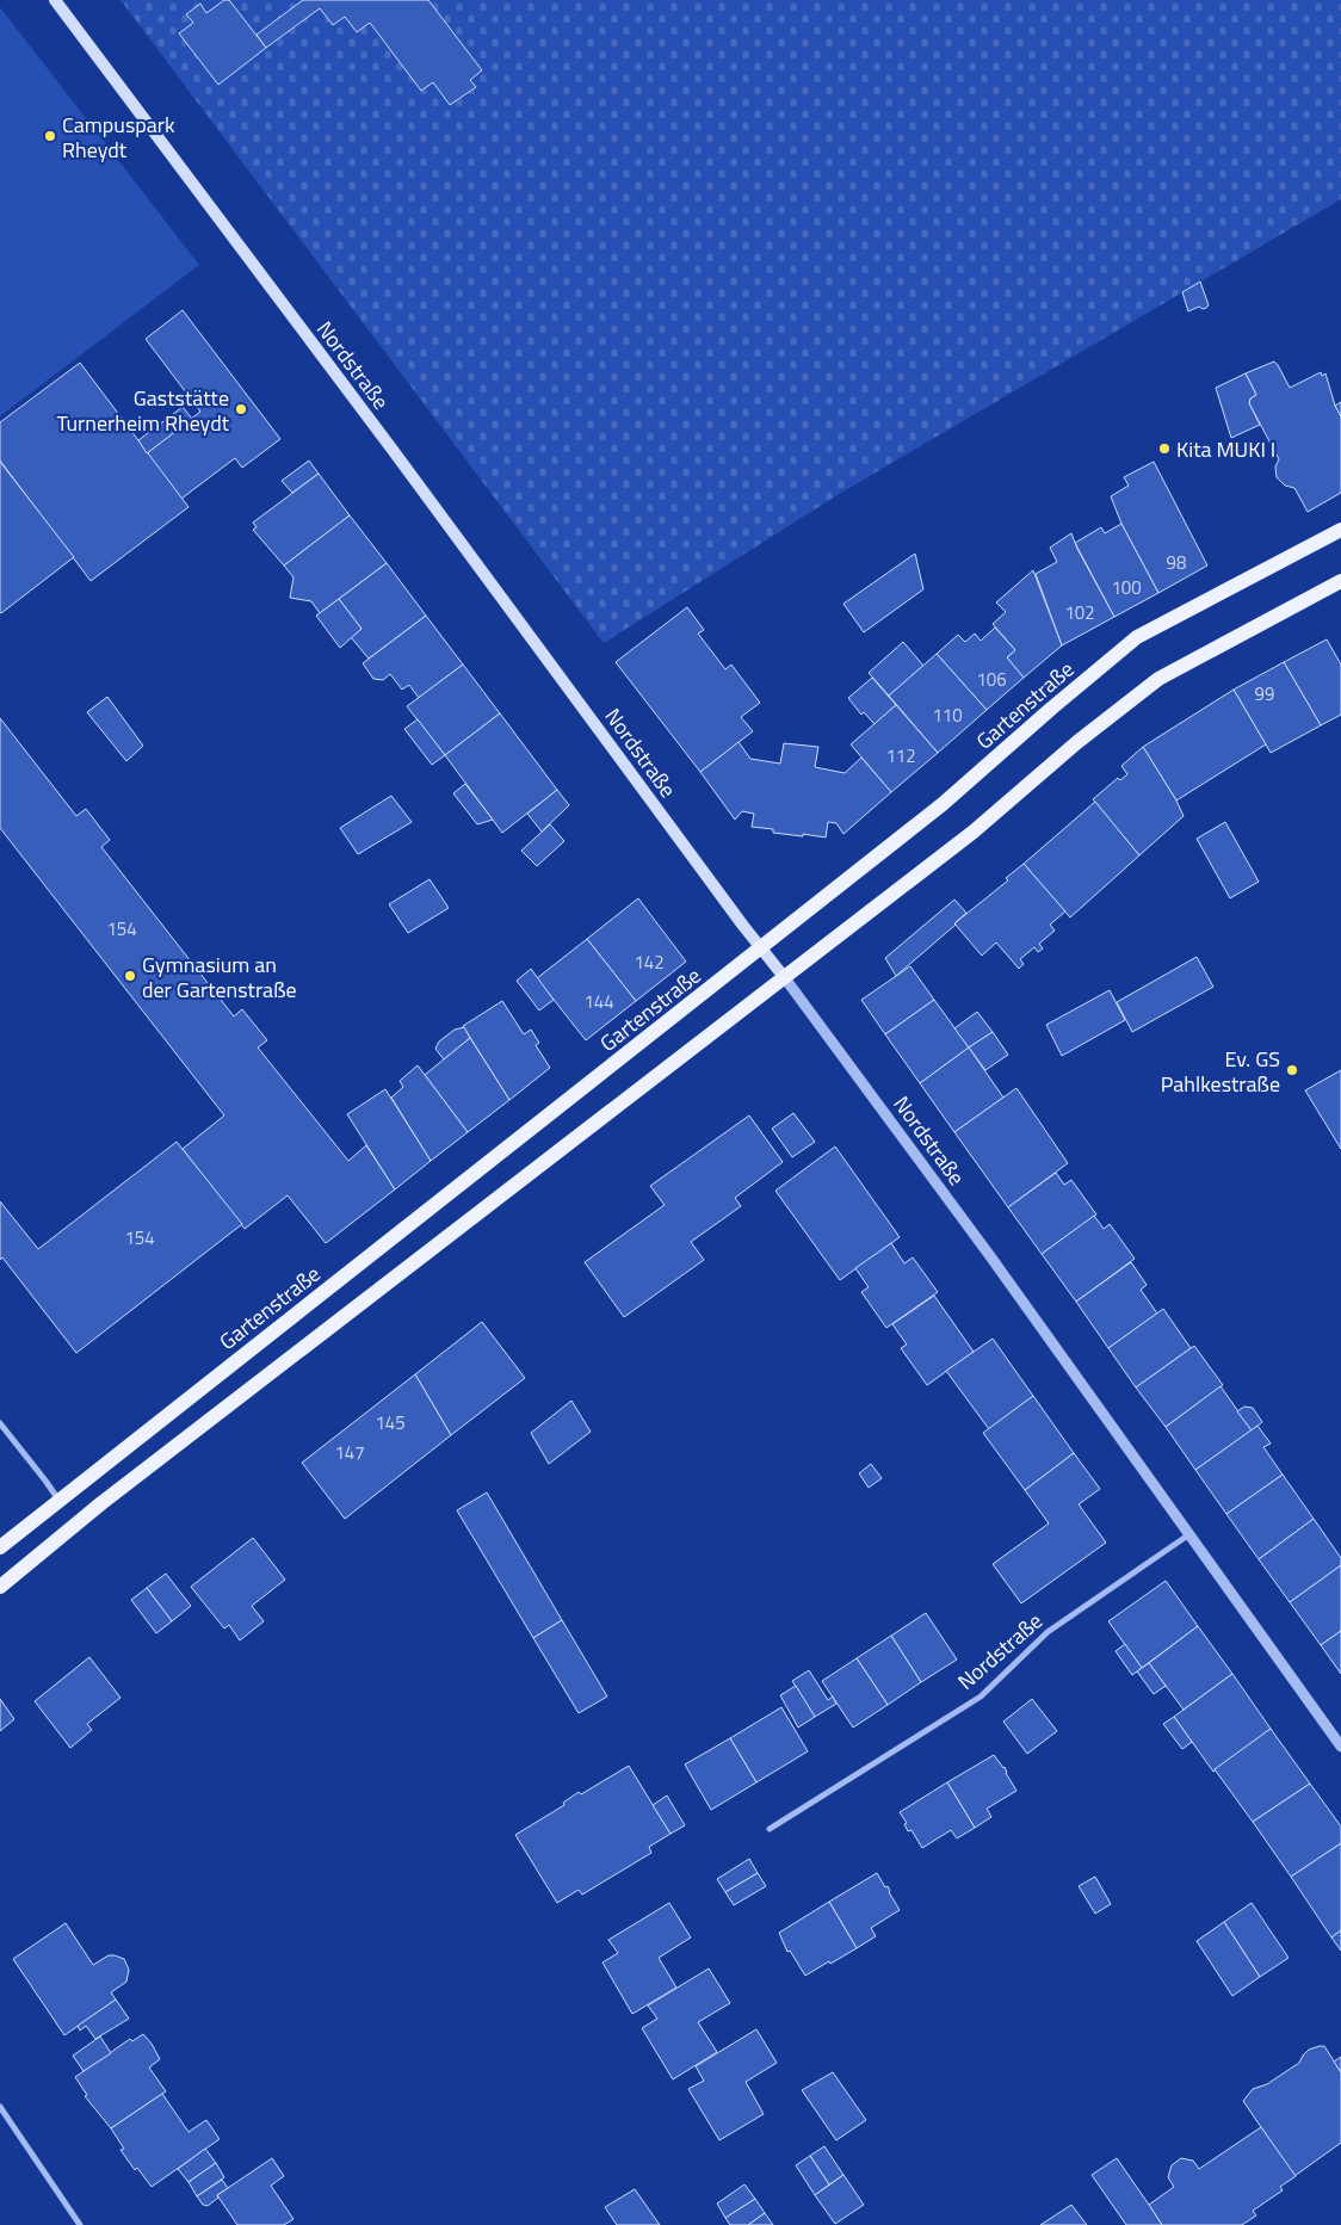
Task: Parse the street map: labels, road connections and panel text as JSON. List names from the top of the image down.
{
  "streets": {
    "main road": ["Nordstraße", "Gartenstraße"]
  },
  "crossings": [
    ["Nordstraße", "Gartenstraße"]
  ],
  "places": [
    "Campuspark Rheydt",
    "Gaststätte Turnerheim Rheydt",
    "Kita MUKI I",
    "Gymnasium an der Gartenstraße",
    "Ev. GS Pahlkestraße"
  ],
  "house_numbers": [
    "98",
    "100",
    "102",
    "106",
    "99",
    "110",
    "112",
    "154",
    "142",
    "144",
    "154",
    "145",
    "147"
  ]
}
